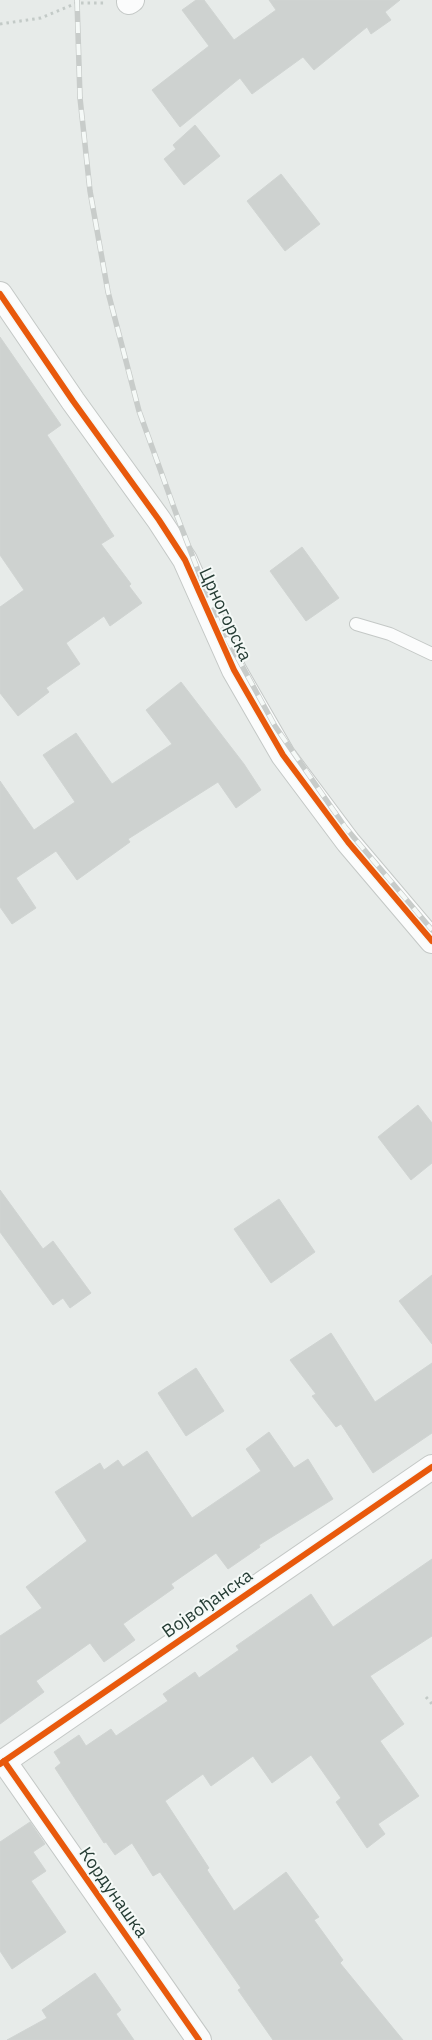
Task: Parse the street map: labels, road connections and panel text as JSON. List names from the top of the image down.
{
  "streets": {
    "street": ["Црногорска", "Војвођанска", "Кордунашка"]
  },
  "crossings": [
    ["Војвођанска", "Кордунашка"]
  ]
}
